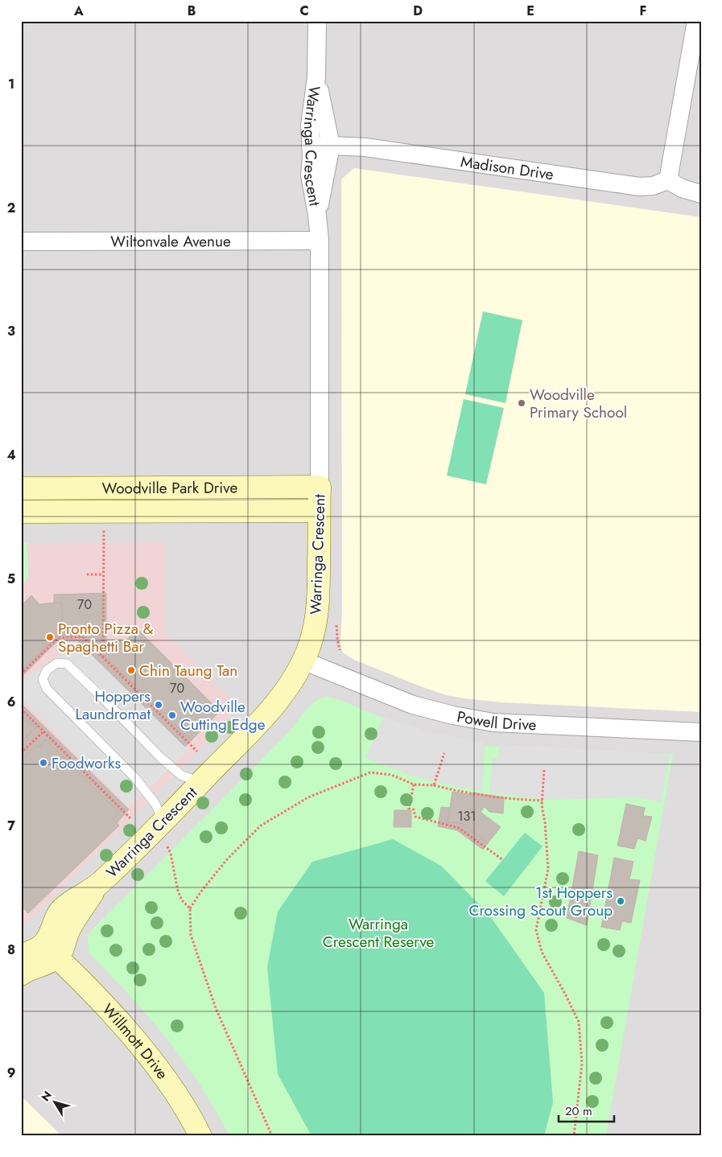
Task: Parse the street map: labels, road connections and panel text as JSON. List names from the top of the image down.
{
  "streets": {
    "street": [
      "Warringa Crescent",
      "Madison Drive",
      "Wiltonvale Avenue",
      "Woodville Park Drive",
      "Powell Drive",
      "Willmott Drive"
    ]
  },
  "crossings": [
    ["Warringa Crescent", "Madison Drive"],
    ["Warringa Crescent", "Wiltonvale Avenue"],
    ["Warringa Crescent", "Woodville Park Drive"],
    ["Warringa Crescent", "Powell Drive"],
    ["Warringa Crescent", "Willmott Drive"]
  ],
  "parks": ["Warringa Crescent Reserve"],
  "places": [
    "Woodville Primary School",
    "Pronto Pizza & Spaghetti Bar",
    "Chin Taung Tan",
    "Hoppers Laundromat",
    "Woodville Cutting Edge",
    "Foodworks",
    "1st Hoppers Crossing Scout Group"
  ],
  "house_numbers": ["70", "70", "131"],
  "scale_bar": "20 m",
  "north": "top left",
  "grid": {
    "columns": [
      "A",
      "B",
      "C",
      "D",
      "E",
      "F"
    ],
    "rows": [
      "1",
      "2",
      "3",
      "4",
      "5",
      "6",
      "7",
      "8",
      "9"
    ]
  }
}
